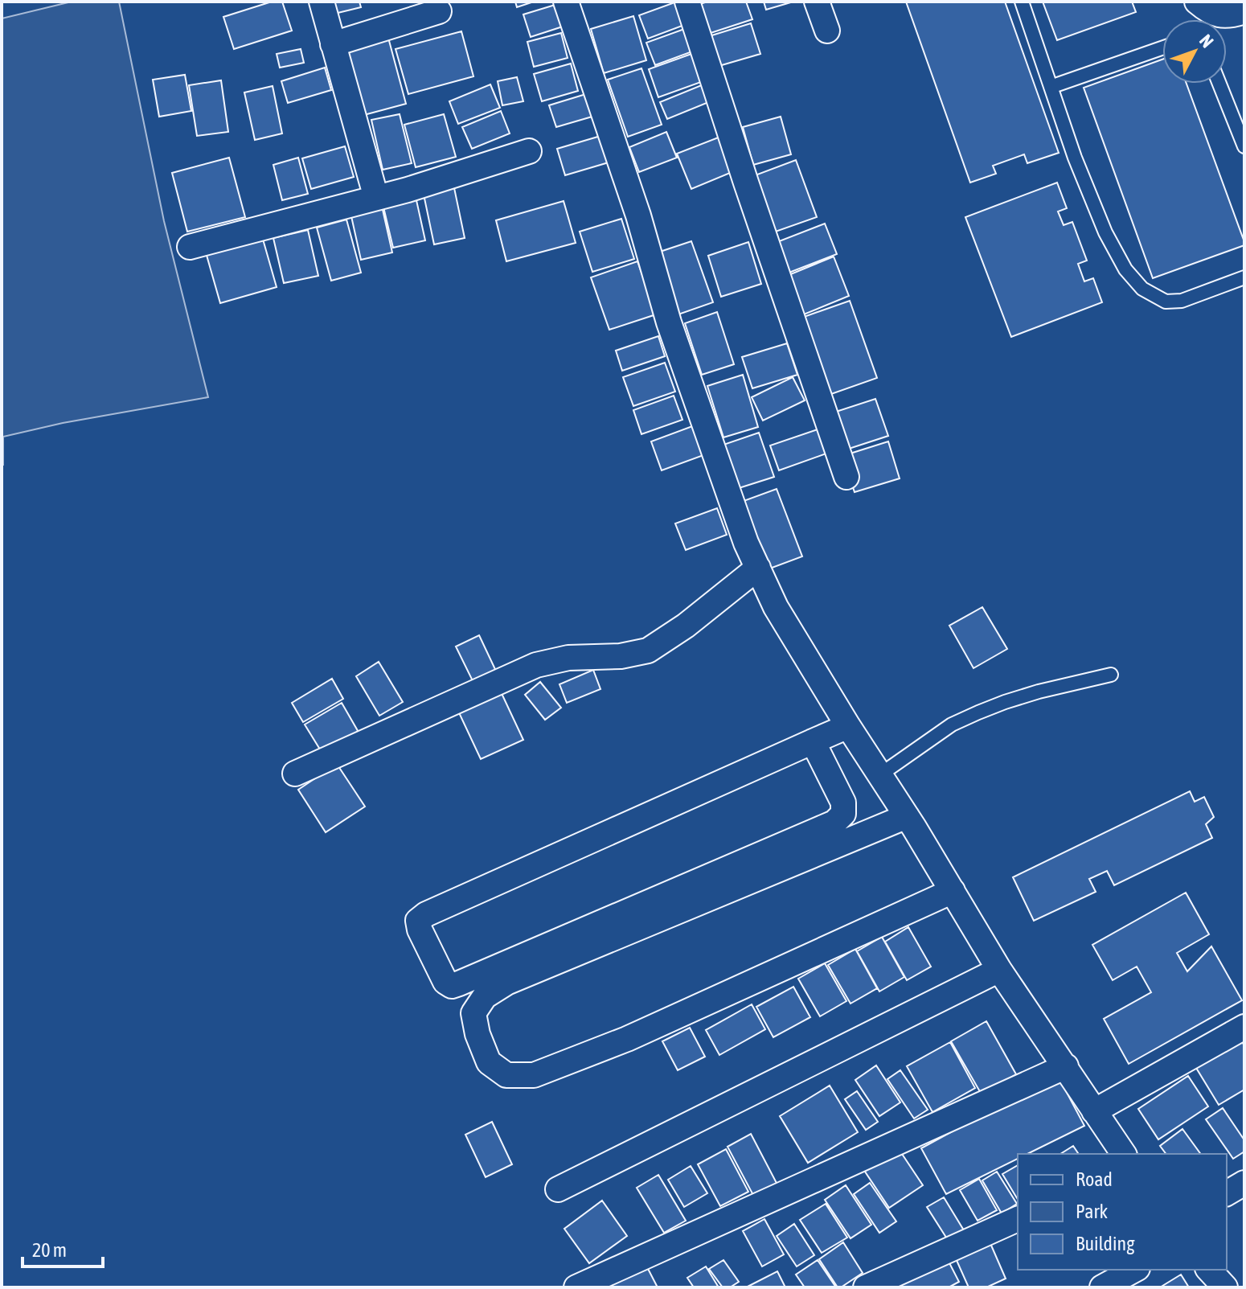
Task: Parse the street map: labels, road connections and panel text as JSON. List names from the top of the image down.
{
  "legend": ["Road", "Park", "Building"],
  "scale_bar": "20 m",
  "north": "top right"
}
